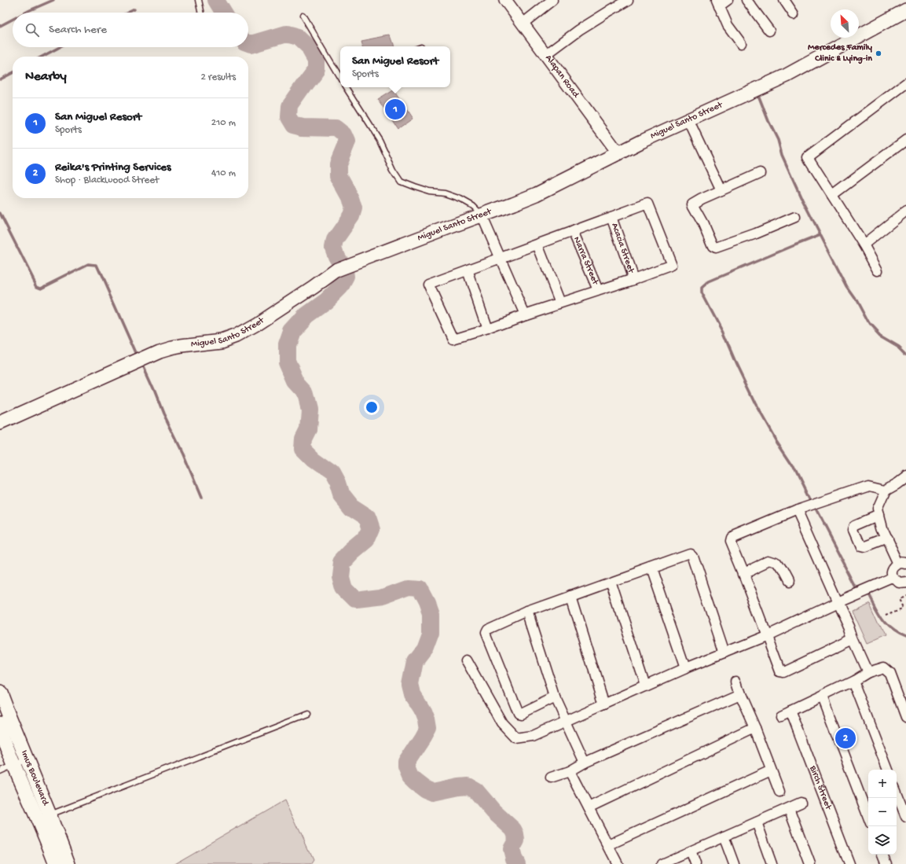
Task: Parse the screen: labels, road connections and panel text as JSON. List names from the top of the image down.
{
  "streets": {
    "main road": ["Miguel Santo Street", "Imus Boulevard"],
    "street": [
      "Alapan Road",
      "Acacia Street",
      "Narra Street",
      "Birch Street"
    ]
  },
  "crossings": [
    ["Alapan Road", "Miguel Santo Street"]
  ],
  "places": ["Mercedes Family Clinic & Lying-in"],
  "north": "top left",
  "page": {
    "search": "Search here",
    "popup": ["San Miguel Resort", "Sports"],
    "heading": ["Nearby", "2 results"],
    "pins": ["1", "2"],
    "list": [
      {
        "mark": "1",
        "name": "San Miguel Resort",
        "note": "Sports",
        "value": "210 m"
      },
      {
        "mark": "2",
        "name": "Reika's Printing Services",
        "note": "Shop · Blackwood Street",
        "value": "410 m"
      }
    ],
    "map_buttons": ["+", "−"]
  }
}
